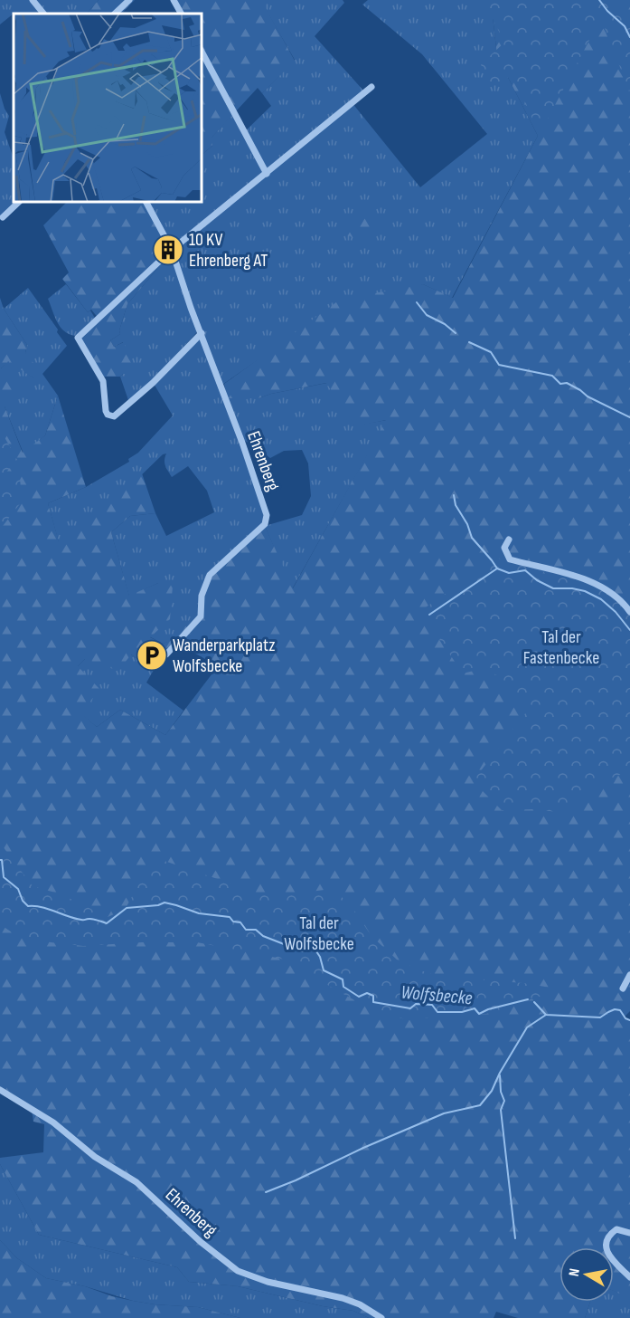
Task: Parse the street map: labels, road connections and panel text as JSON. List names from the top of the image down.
{
  "streets": {
    "street": ["Ehrenberg"]
  },
  "water": ["Wolfsbecke"],
  "parks": ["Tal der Fastenbecke", "Tal der Wolfsbecke"],
  "places": {
    "building": ["10 KV Ehrenberg AT"],
    "parking": ["Wanderparkplatz Wolfsbecke"]
  },
  "north": "left"
}
